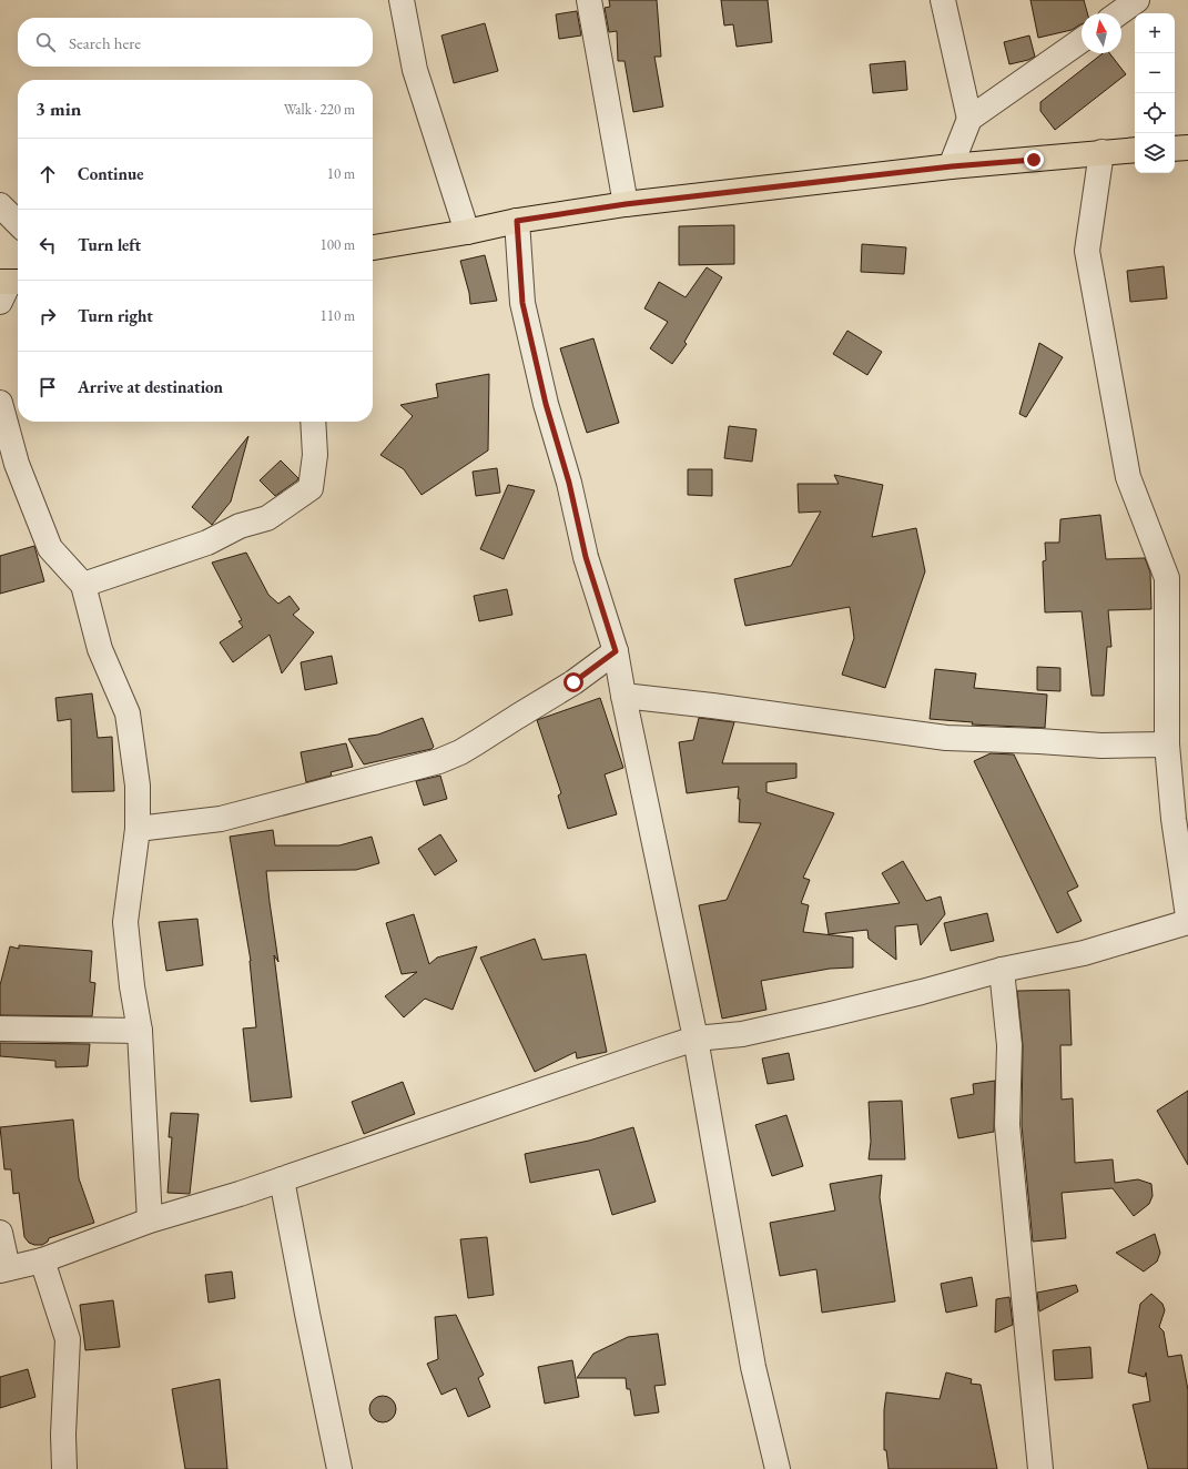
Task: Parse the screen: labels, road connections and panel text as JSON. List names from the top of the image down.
{
  "north": "top",
  "page": {
    "map_buttons": ["+", "−"],
    "search": "Search here",
    "heading": ["3 min", "Walk · 220 m"],
    "list": [
      ["Continue", "10 m"],
      ["Turn left", "100 m"],
      ["Turn right", "110 m"],
      "Arrive at destination"
    ]
  }
}
